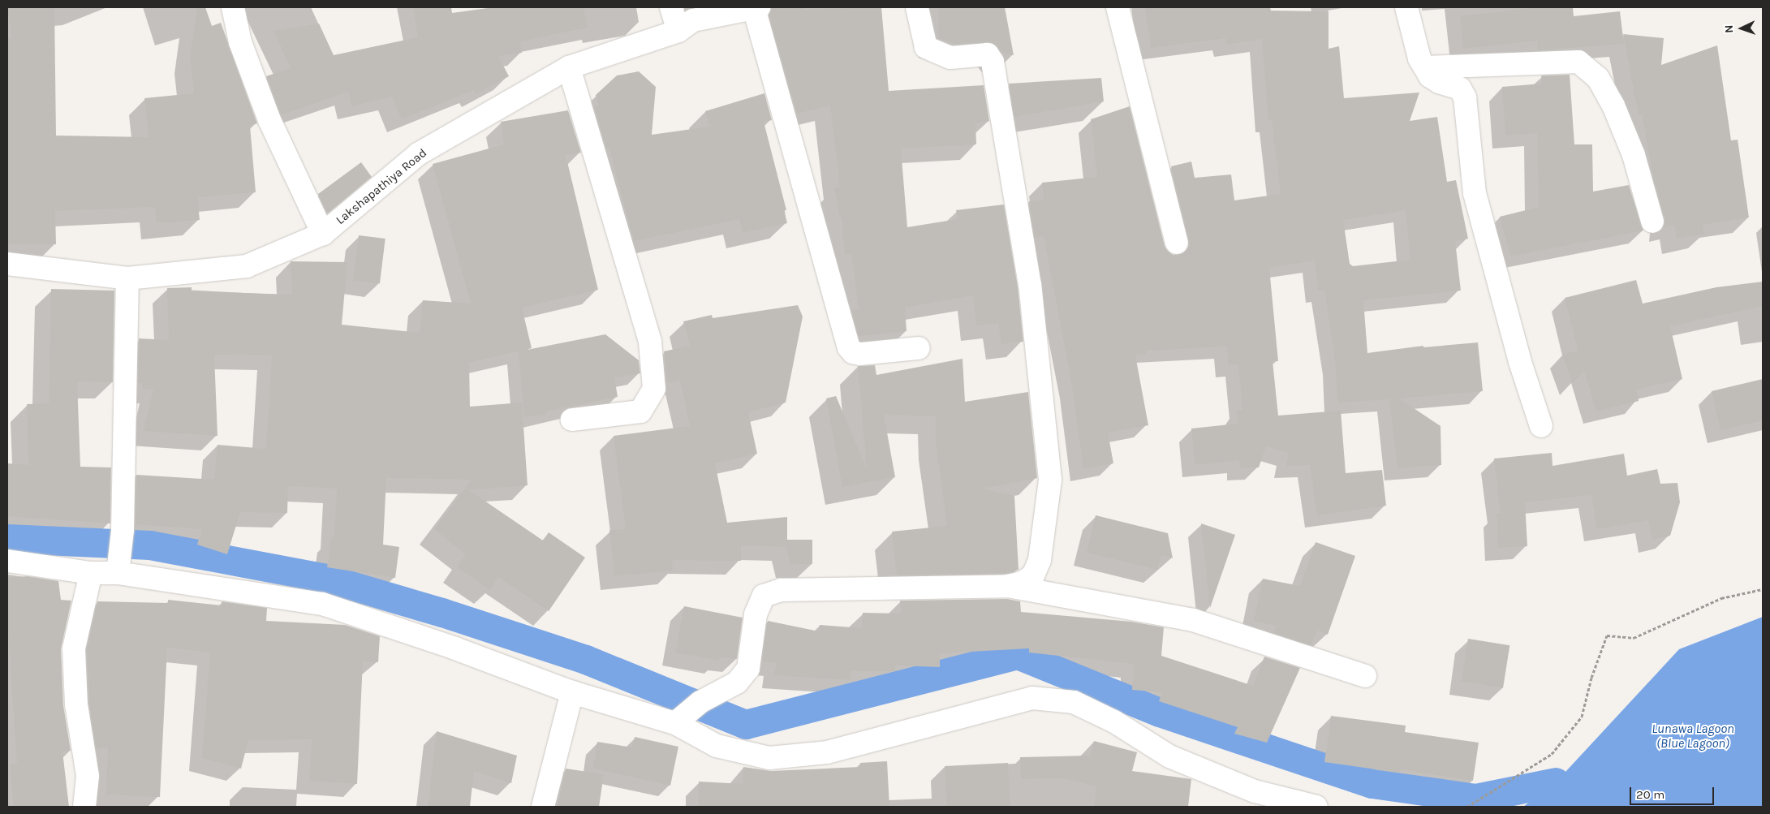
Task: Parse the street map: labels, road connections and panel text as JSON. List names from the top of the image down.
{
  "streets": {
    "street": ["Lakshapathiya Road"]
  },
  "water": ["Lunawa Lagoon (Blue Lagoon)"],
  "scale_bar": "20 m",
  "north": "left"
}
